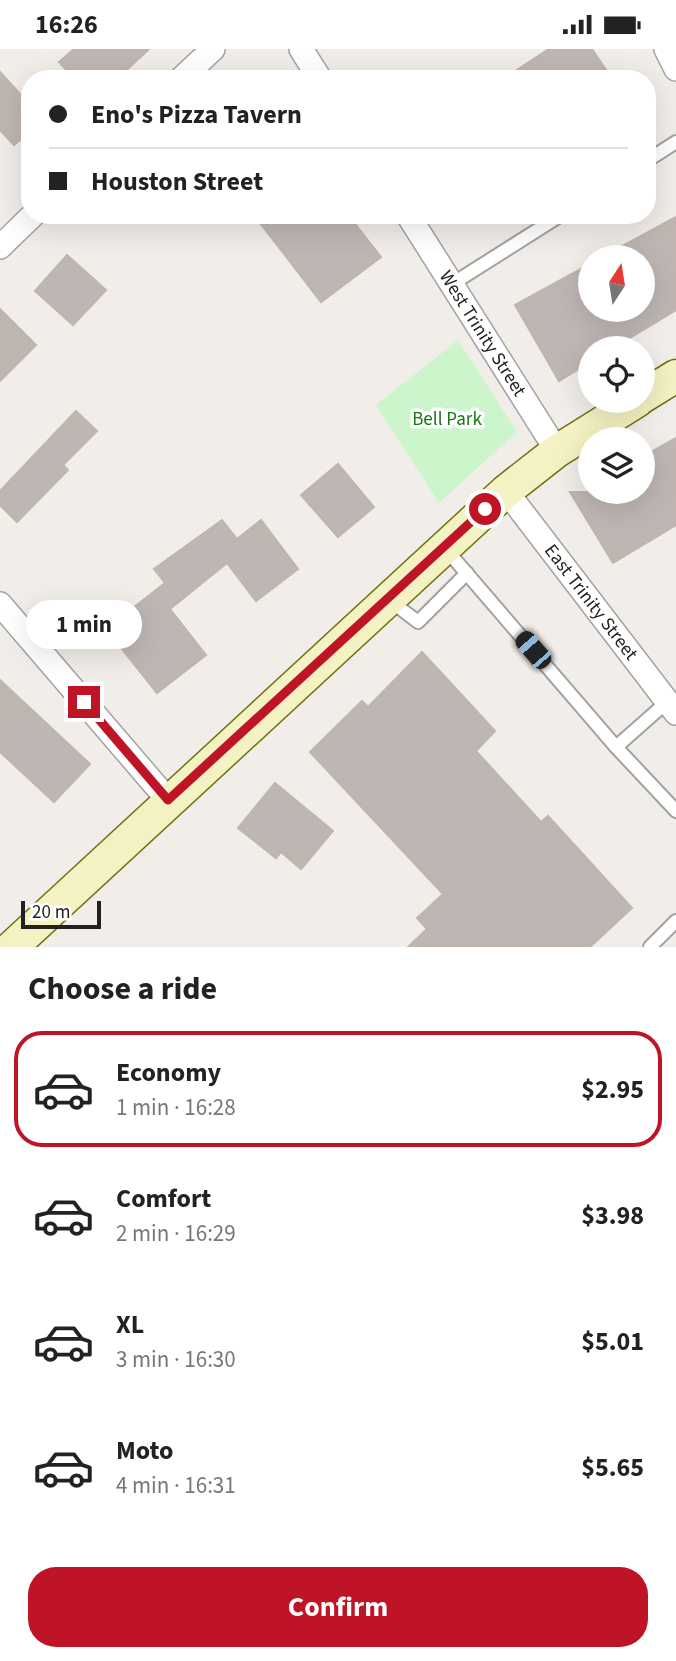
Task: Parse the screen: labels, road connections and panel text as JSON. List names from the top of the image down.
{
  "streets": {
    "street": ["West Trinity Street", "East Trinity Street"]
  },
  "parks": ["Bell Park"],
  "scale_bar": "20 m",
  "north": "top",
  "page": {
    "status": "16:26",
    "banner": ["Eno's Pizza Tavern", "Houston Street"],
    "bubble": "1 min",
    "scale": "20 m",
    "heading": "Choose a ride",
    "list": [
      {
        "name": "Economy",
        "note": "1 min · 16:28",
        "value": "$2.95"
      },
      {
        "name": "Comfort",
        "note": "2 min · 16:29",
        "value": "$3.98"
      },
      {
        "name": "XL",
        "note": "3 min · 16:30",
        "value": "$5.01"
      },
      {
        "name": "Moto",
        "note": "4 min · 16:31",
        "value": "$5.65"
      }
    ],
    "buttons": "Confirm"
  }
}
